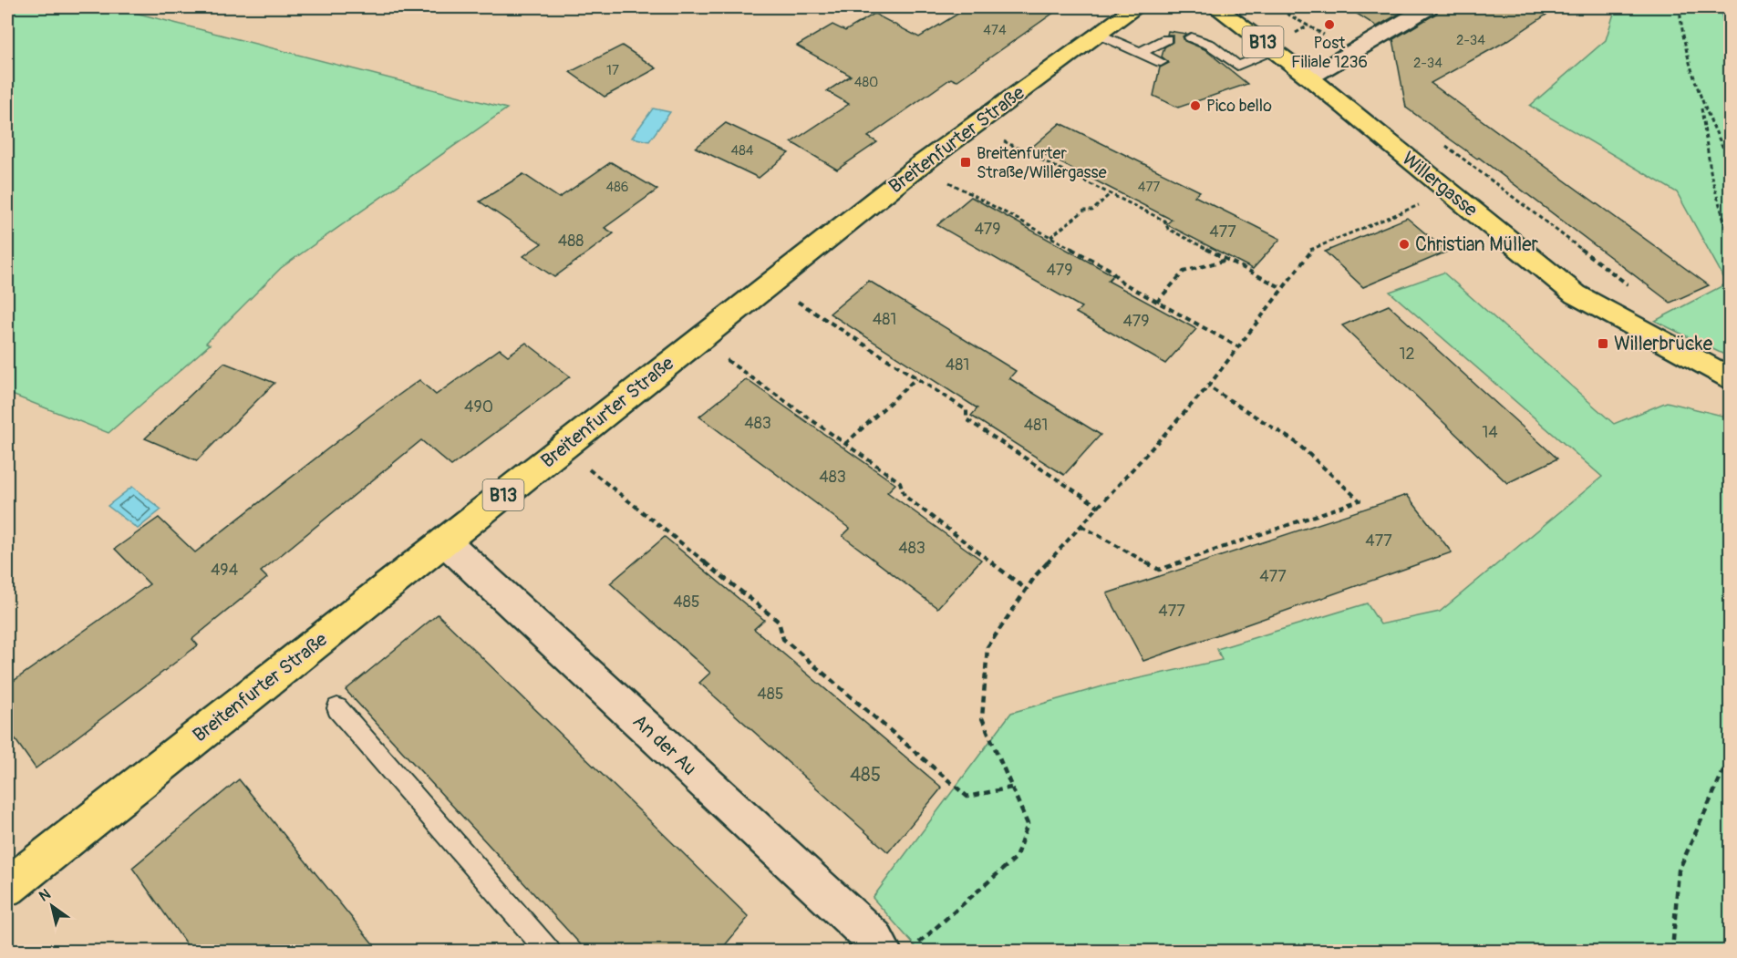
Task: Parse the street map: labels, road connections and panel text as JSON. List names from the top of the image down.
{
  "streets": {
    "main road": ["B13", "Breitenfurter Straße", "Willergasse"],
    "street": ["An der Au"]
  },
  "crossings": [
    ["Breitenfurter Straße", "An der Au"]
  ],
  "places": {
    "other": ["Post Filiale 1236", "Pico bello", "Christian Müller"],
    "transit": ["Breitenfurter Straße/Willergasse", "Willerbrücke"]
  },
  "house_numbers": [
    "474",
    "2-34",
    "2-34",
    "17",
    "480",
    "484",
    "486",
    "477",
    "479",
    "477",
    "488",
    "479",
    "481",
    "479",
    "12",
    "481",
    "490",
    "483",
    "481",
    "14",
    "483",
    "477",
    "483",
    "494",
    "477",
    "485",
    "477",
    "485",
    "485"
  ],
  "north": "top left"
}
